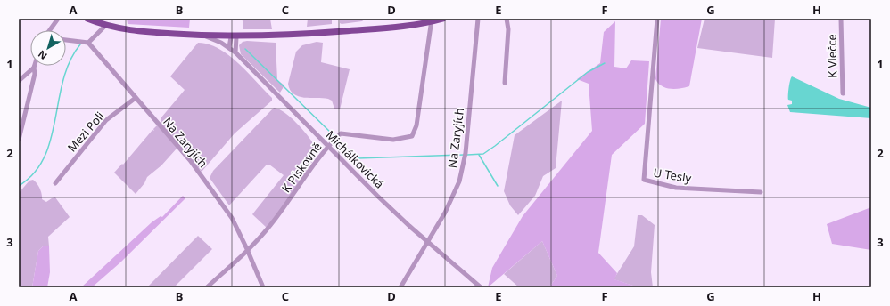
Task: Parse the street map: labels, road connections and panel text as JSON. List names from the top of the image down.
{
  "streets": {
    "street": [
      "K Vlečce",
      "Mezi Poli",
      "Na Zaryjích",
      "Michálkovická",
      "K Pískovně",
      "U Tesly"
    ]
  },
  "crossings": [
    ["Mezi Poli", "Na Zaryjích"],
    ["Na Zaryjích", "Michálkovická"],
    ["Na Zaryjích", "K Pískovně"],
    ["Michálkovická", "K Pískovně"]
  ],
  "north": "bottom left",
  "grid": {
    "columns": [
      "A",
      "B",
      "C",
      "D",
      "E",
      "F",
      "G",
      "H"
    ],
    "rows": ["1", "2", "3"]
  }
}
